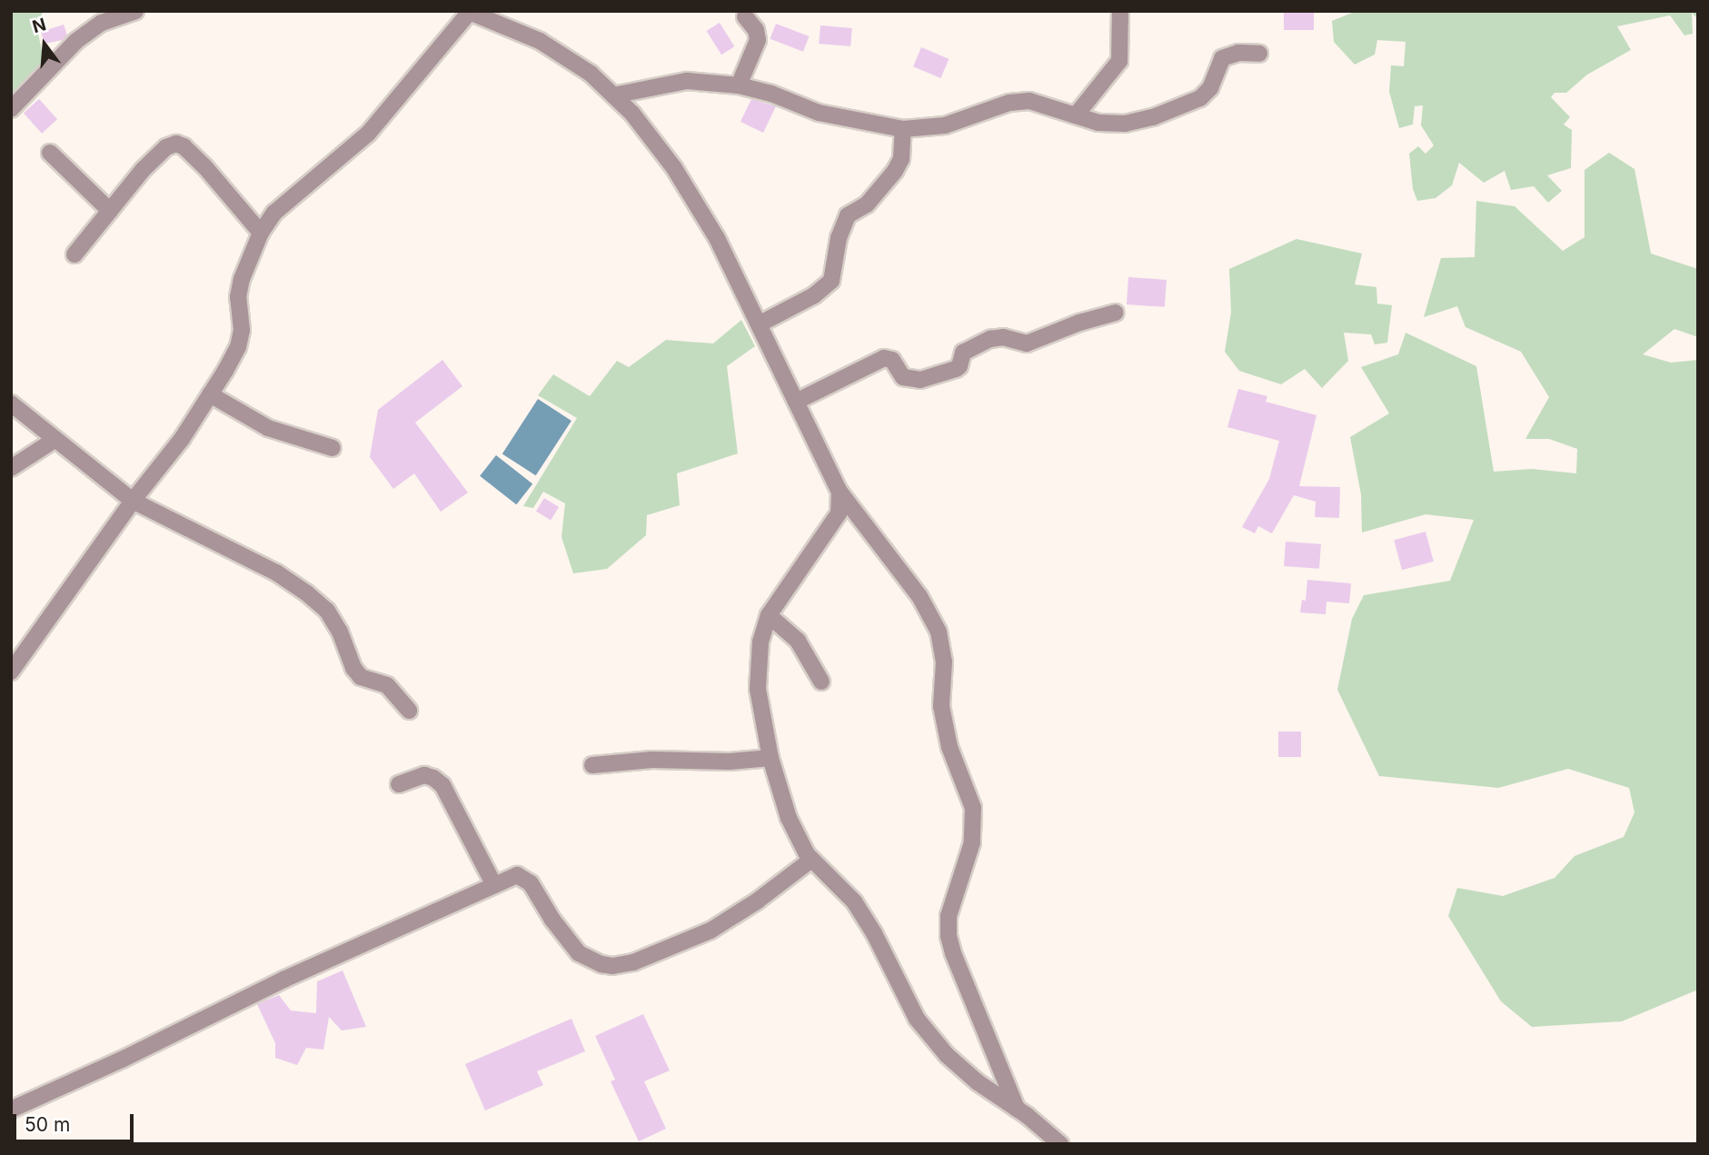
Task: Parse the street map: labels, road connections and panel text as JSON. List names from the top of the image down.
{
  "scale_bar": "50 m",
  "north": "top"
}
